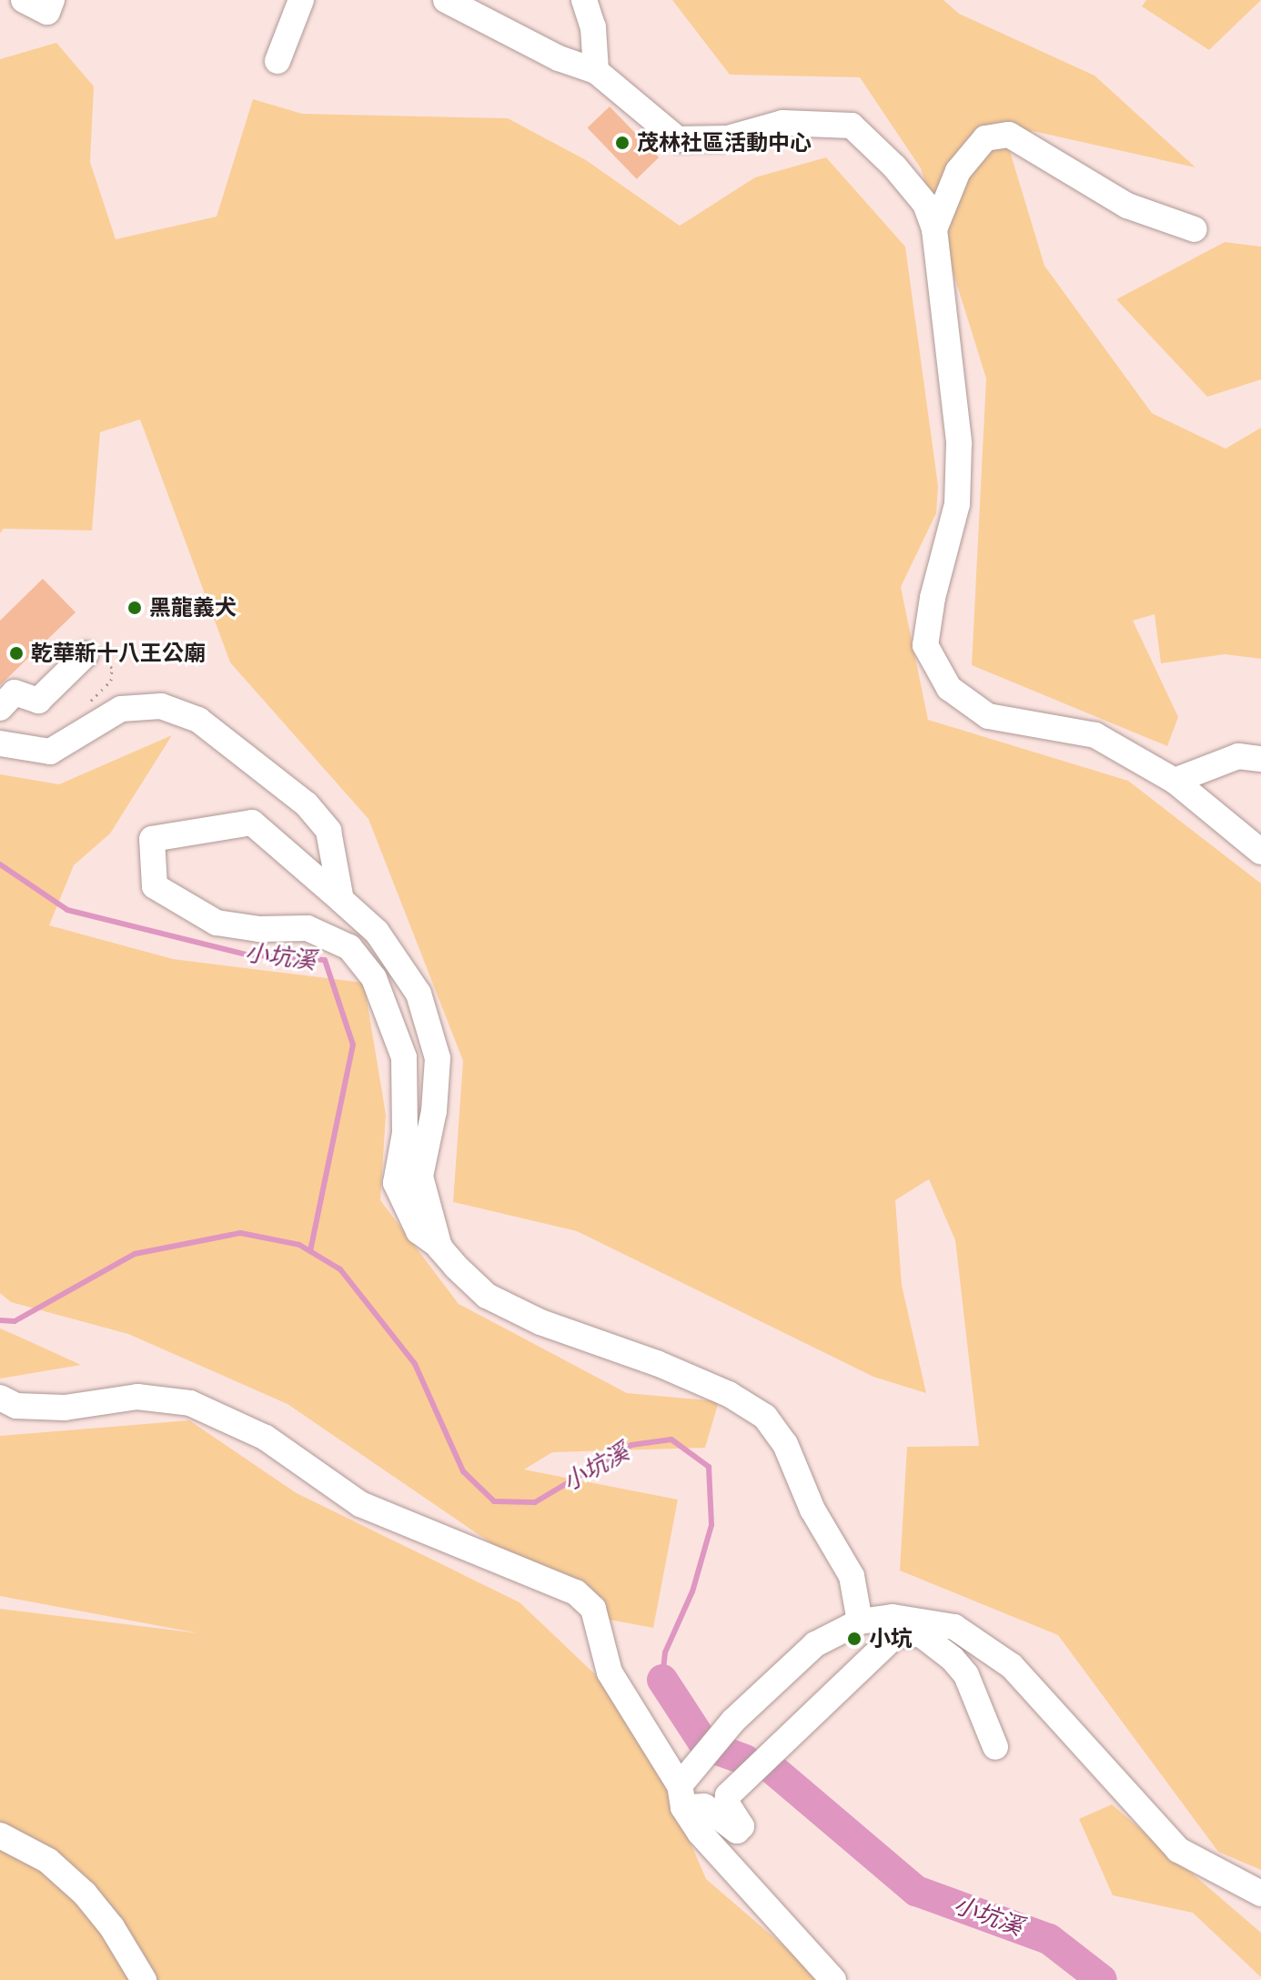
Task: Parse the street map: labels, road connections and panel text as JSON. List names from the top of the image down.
{
  "water": ["小坑溪"],
  "places": [
    "茂林社區活動中心",
    "黑龍義犬",
    "乾華新十八王公廟",
    "小坑"
  ]
}
